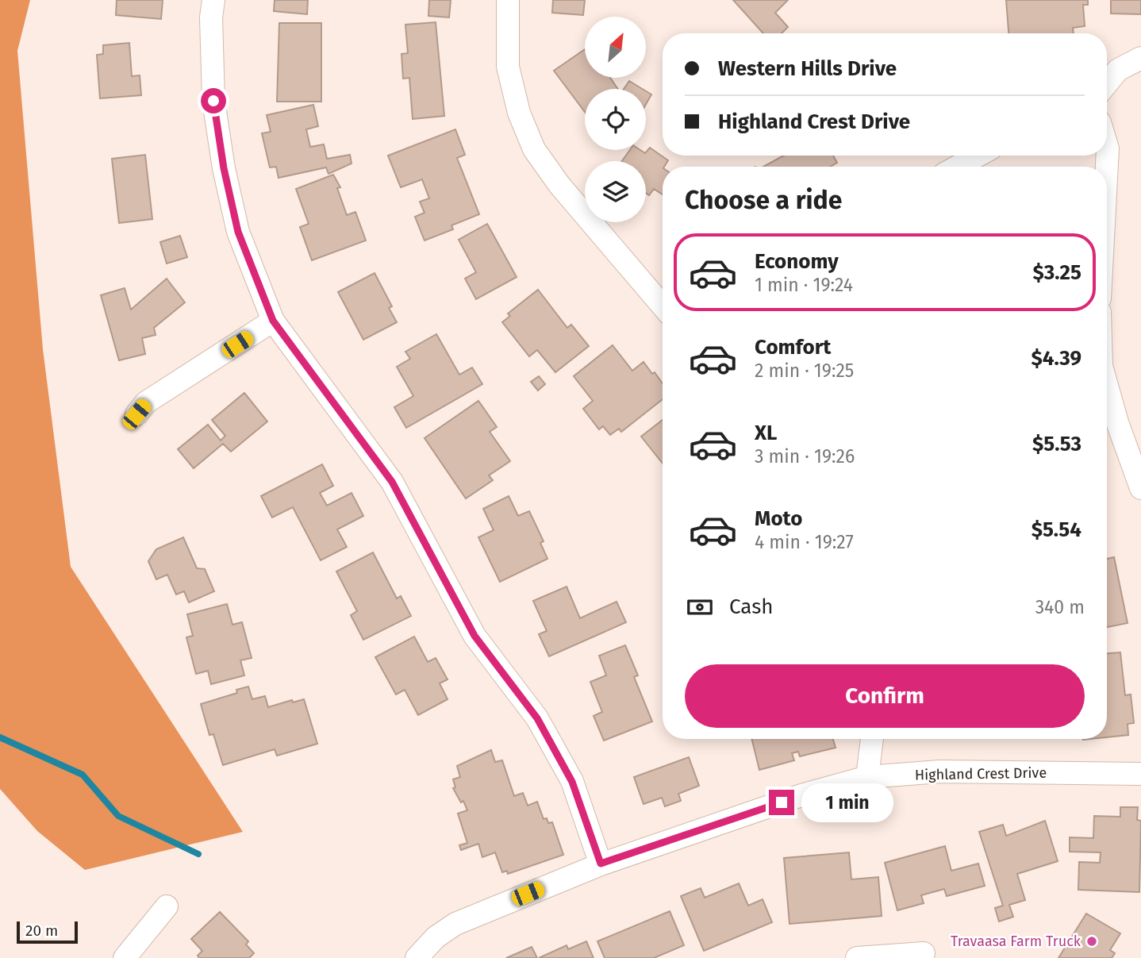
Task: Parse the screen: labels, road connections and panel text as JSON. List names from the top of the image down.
{
  "streets": {
    "street": ["Highland Crest Drive"]
  },
  "places": ["Travaasa Farm Truck"],
  "scale_bar": "20 m",
  "north": "top right",
  "page": {
    "banner": ["Western Hills Drive", "Highland Crest Drive"],
    "heading": "Choose a ride",
    "list": [
      {
        "name": "Economy",
        "note": "1 min · 19:24",
        "value": "$3.25"
      },
      {
        "name": "Comfort",
        "note": "2 min · 19:25",
        "value": "$4.39"
      },
      {
        "name": "XL",
        "note": "3 min · 19:26",
        "value": "$5.53"
      },
      {
        "name": "Moto",
        "note": "4 min · 19:27",
        "value": "$5.54"
      }
    ],
    "pay": ["Cash", "340 m"],
    "buttons": "Confirm",
    "bubble": "1 min",
    "scale": "20 m"
  }
}
